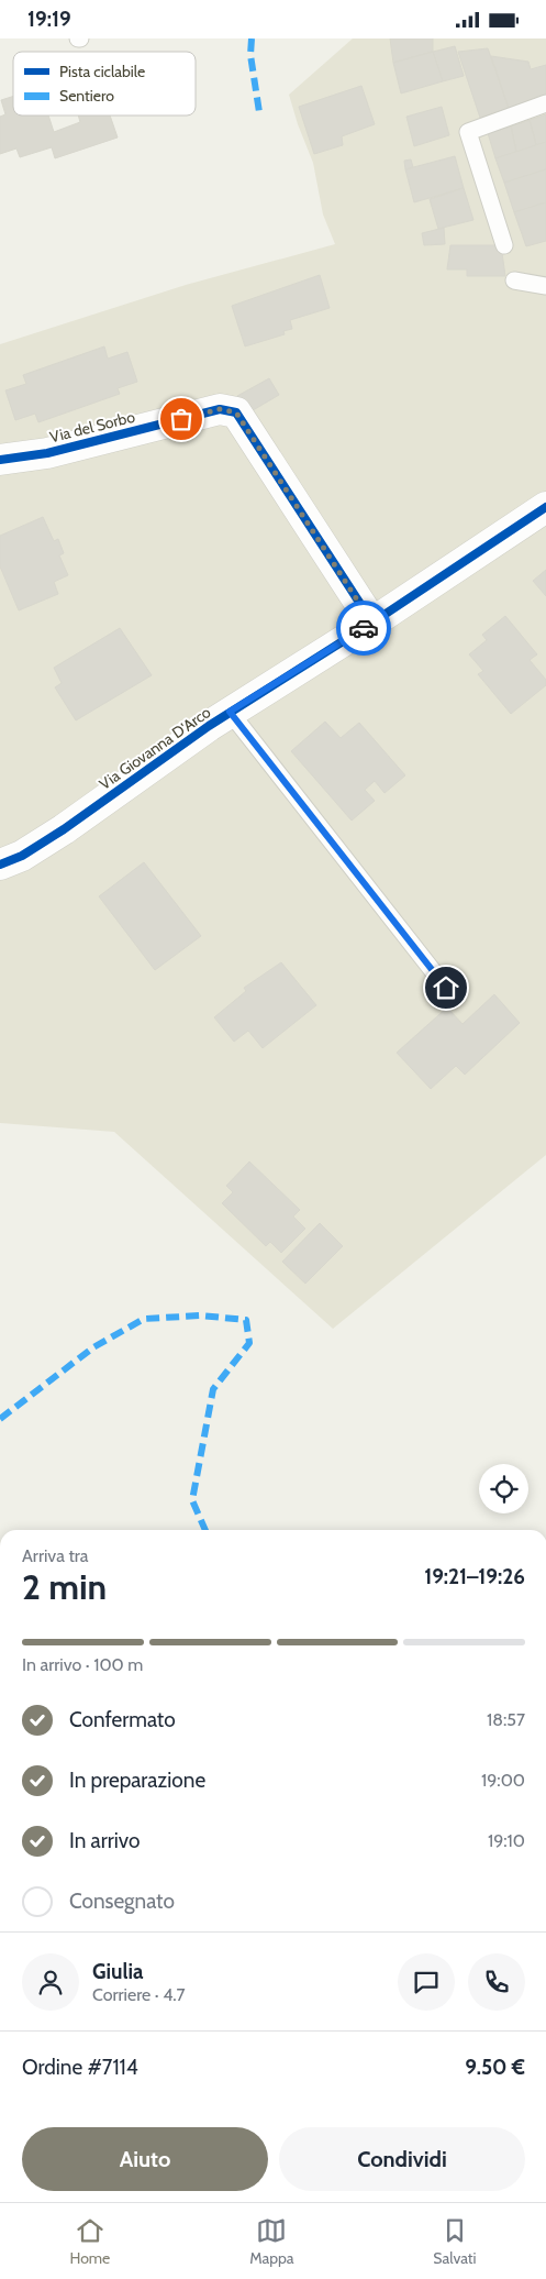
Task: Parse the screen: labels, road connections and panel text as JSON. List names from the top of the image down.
{
  "streets": {
    "street": ["Via del Sorbo", "Via Giovanna D'Arco"]
  },
  "crossings": [
    ["Via del Sorbo", "Via Giovanna D'Arco"]
  ],
  "legend": ["Pista ciclabile", "Sentiero"],
  "page": {
    "status": "19:19",
    "heading": ["2 min", "Arriva tra", "19:21–19:26"],
    "panel": [
      "Giulia",
      "Corriere · 4.7",
      "Ordine #7114",
      "9.50 €"
    ],
    "bar": "In arrivo · 100 m",
    "list": [
      ["Confermato", "18:57"],
      ["In preparazione", "19:00"],
      ["In arrivo", "19:10"],
      "Consegnato"
    ],
    "buttons": ["Aiuto", "Condividi"],
    "tabs": ["Home", "Mappa", "Salvati"]
  }
}
